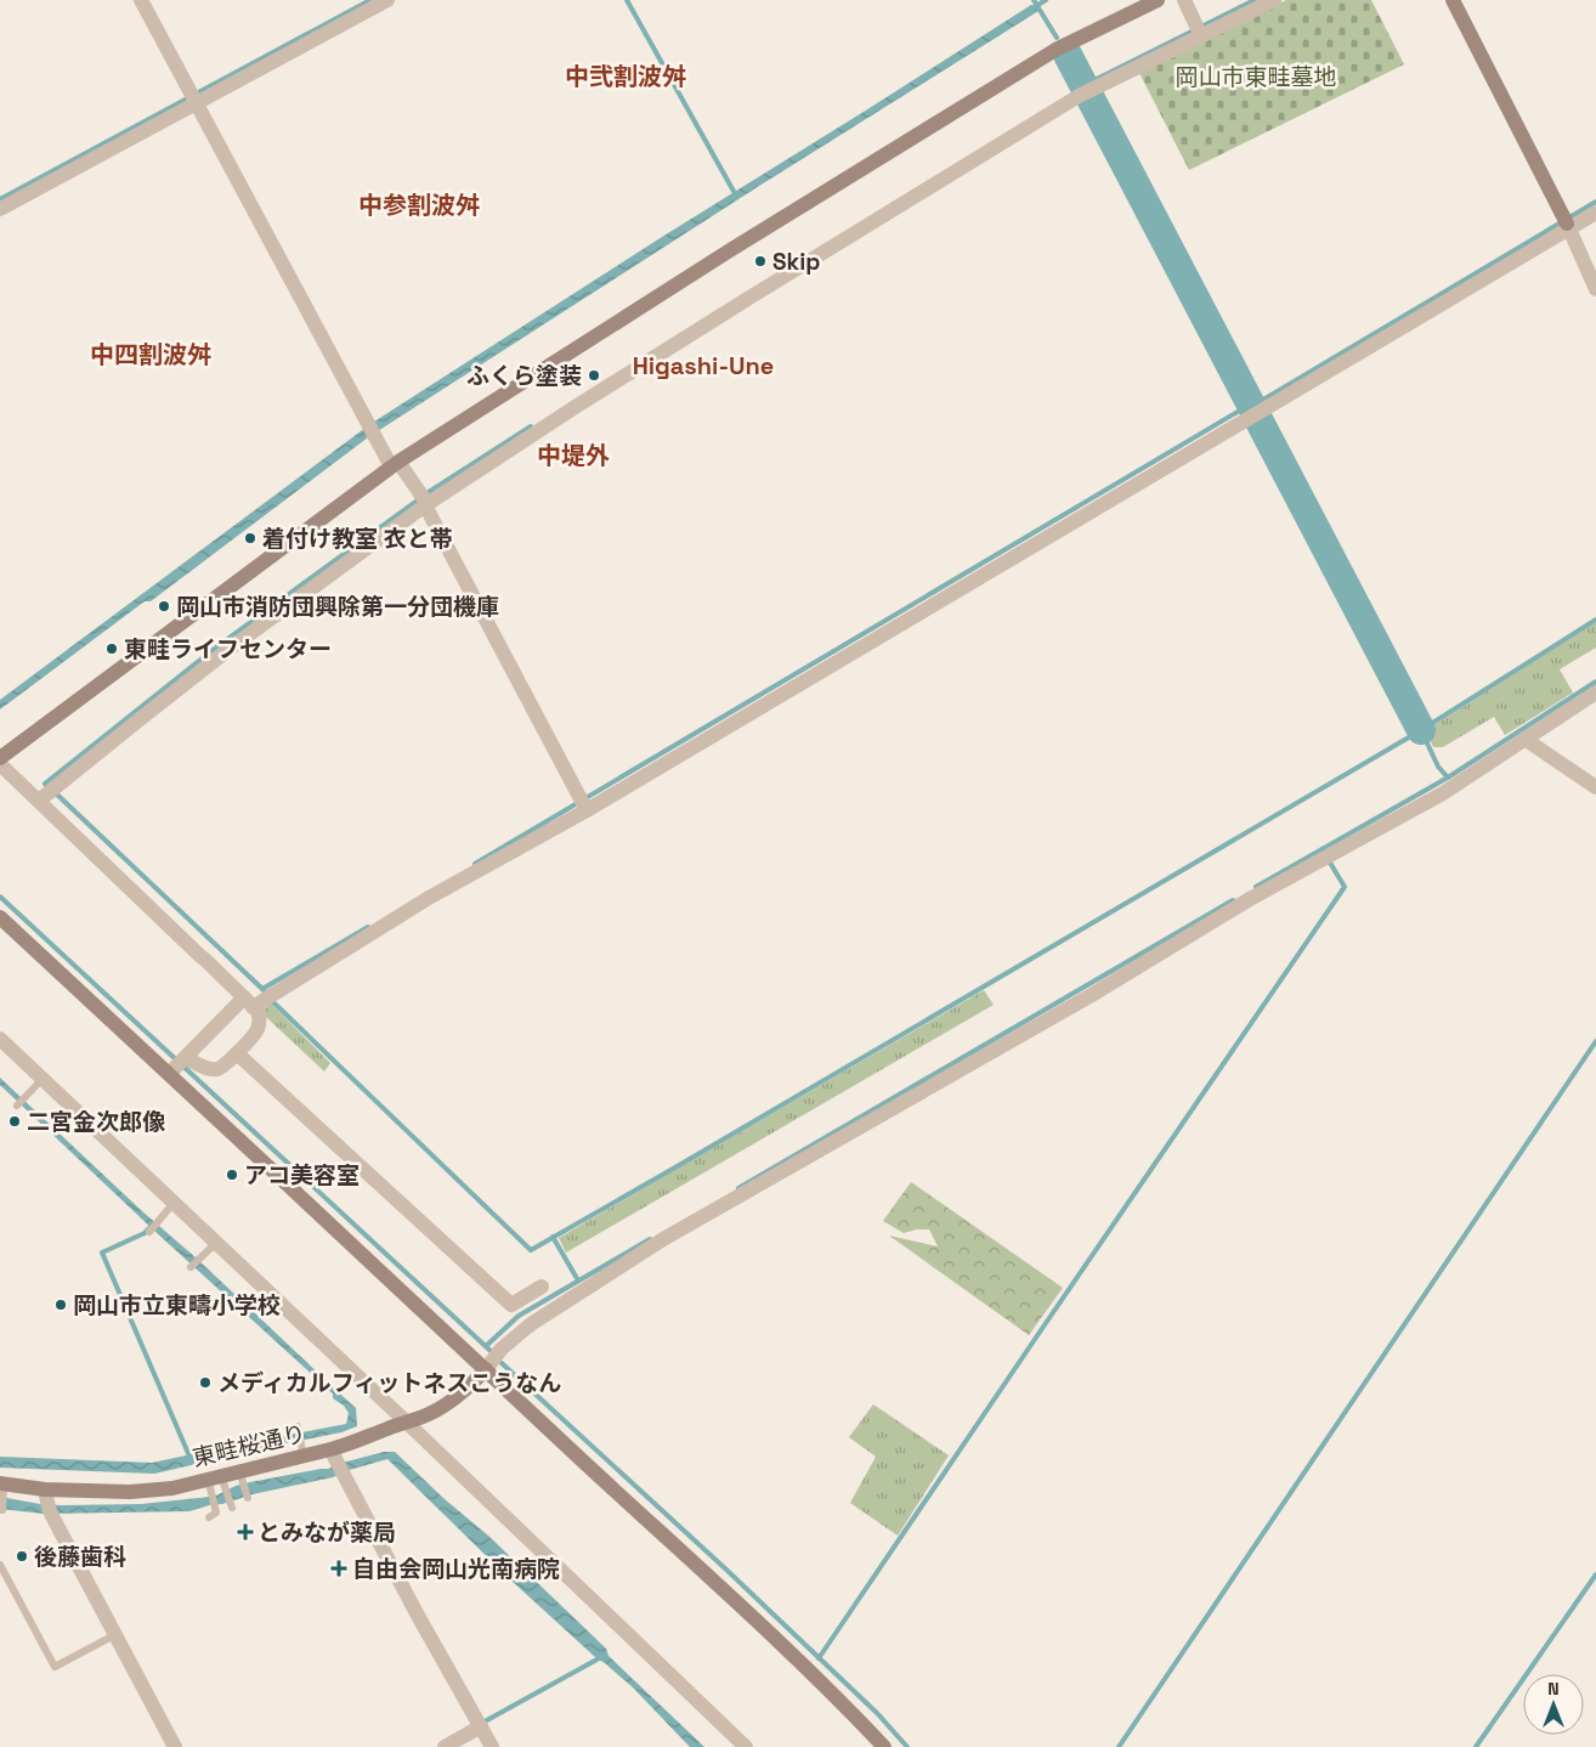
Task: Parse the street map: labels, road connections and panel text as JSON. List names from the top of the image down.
{
  "streets": {
    "street": ["東畦桜通り"]
  },
  "districts": [
    "中弐割波舛",
    "中参割波舛",
    "中四割波舛",
    "Higashi-Une",
    "中堤外"
  ],
  "parks": ["岡山市東畦墓地"],
  "places": {
    "other": [
      "Skip",
      "ふくら塗装",
      "着付け教室 衣と帯",
      "岡山市消防団興除第一分団機庫",
      "東畦ライフセンター",
      "二宮金次郎像",
      "アコ美容室",
      "岡山市立東疇小学校",
      "メディカルフィットネスこうなん",
      "後藤歯科"
    ],
    "health": ["とみなが薬局", "自由会岡山光南病院"]
  },
  "north": "top"
}
